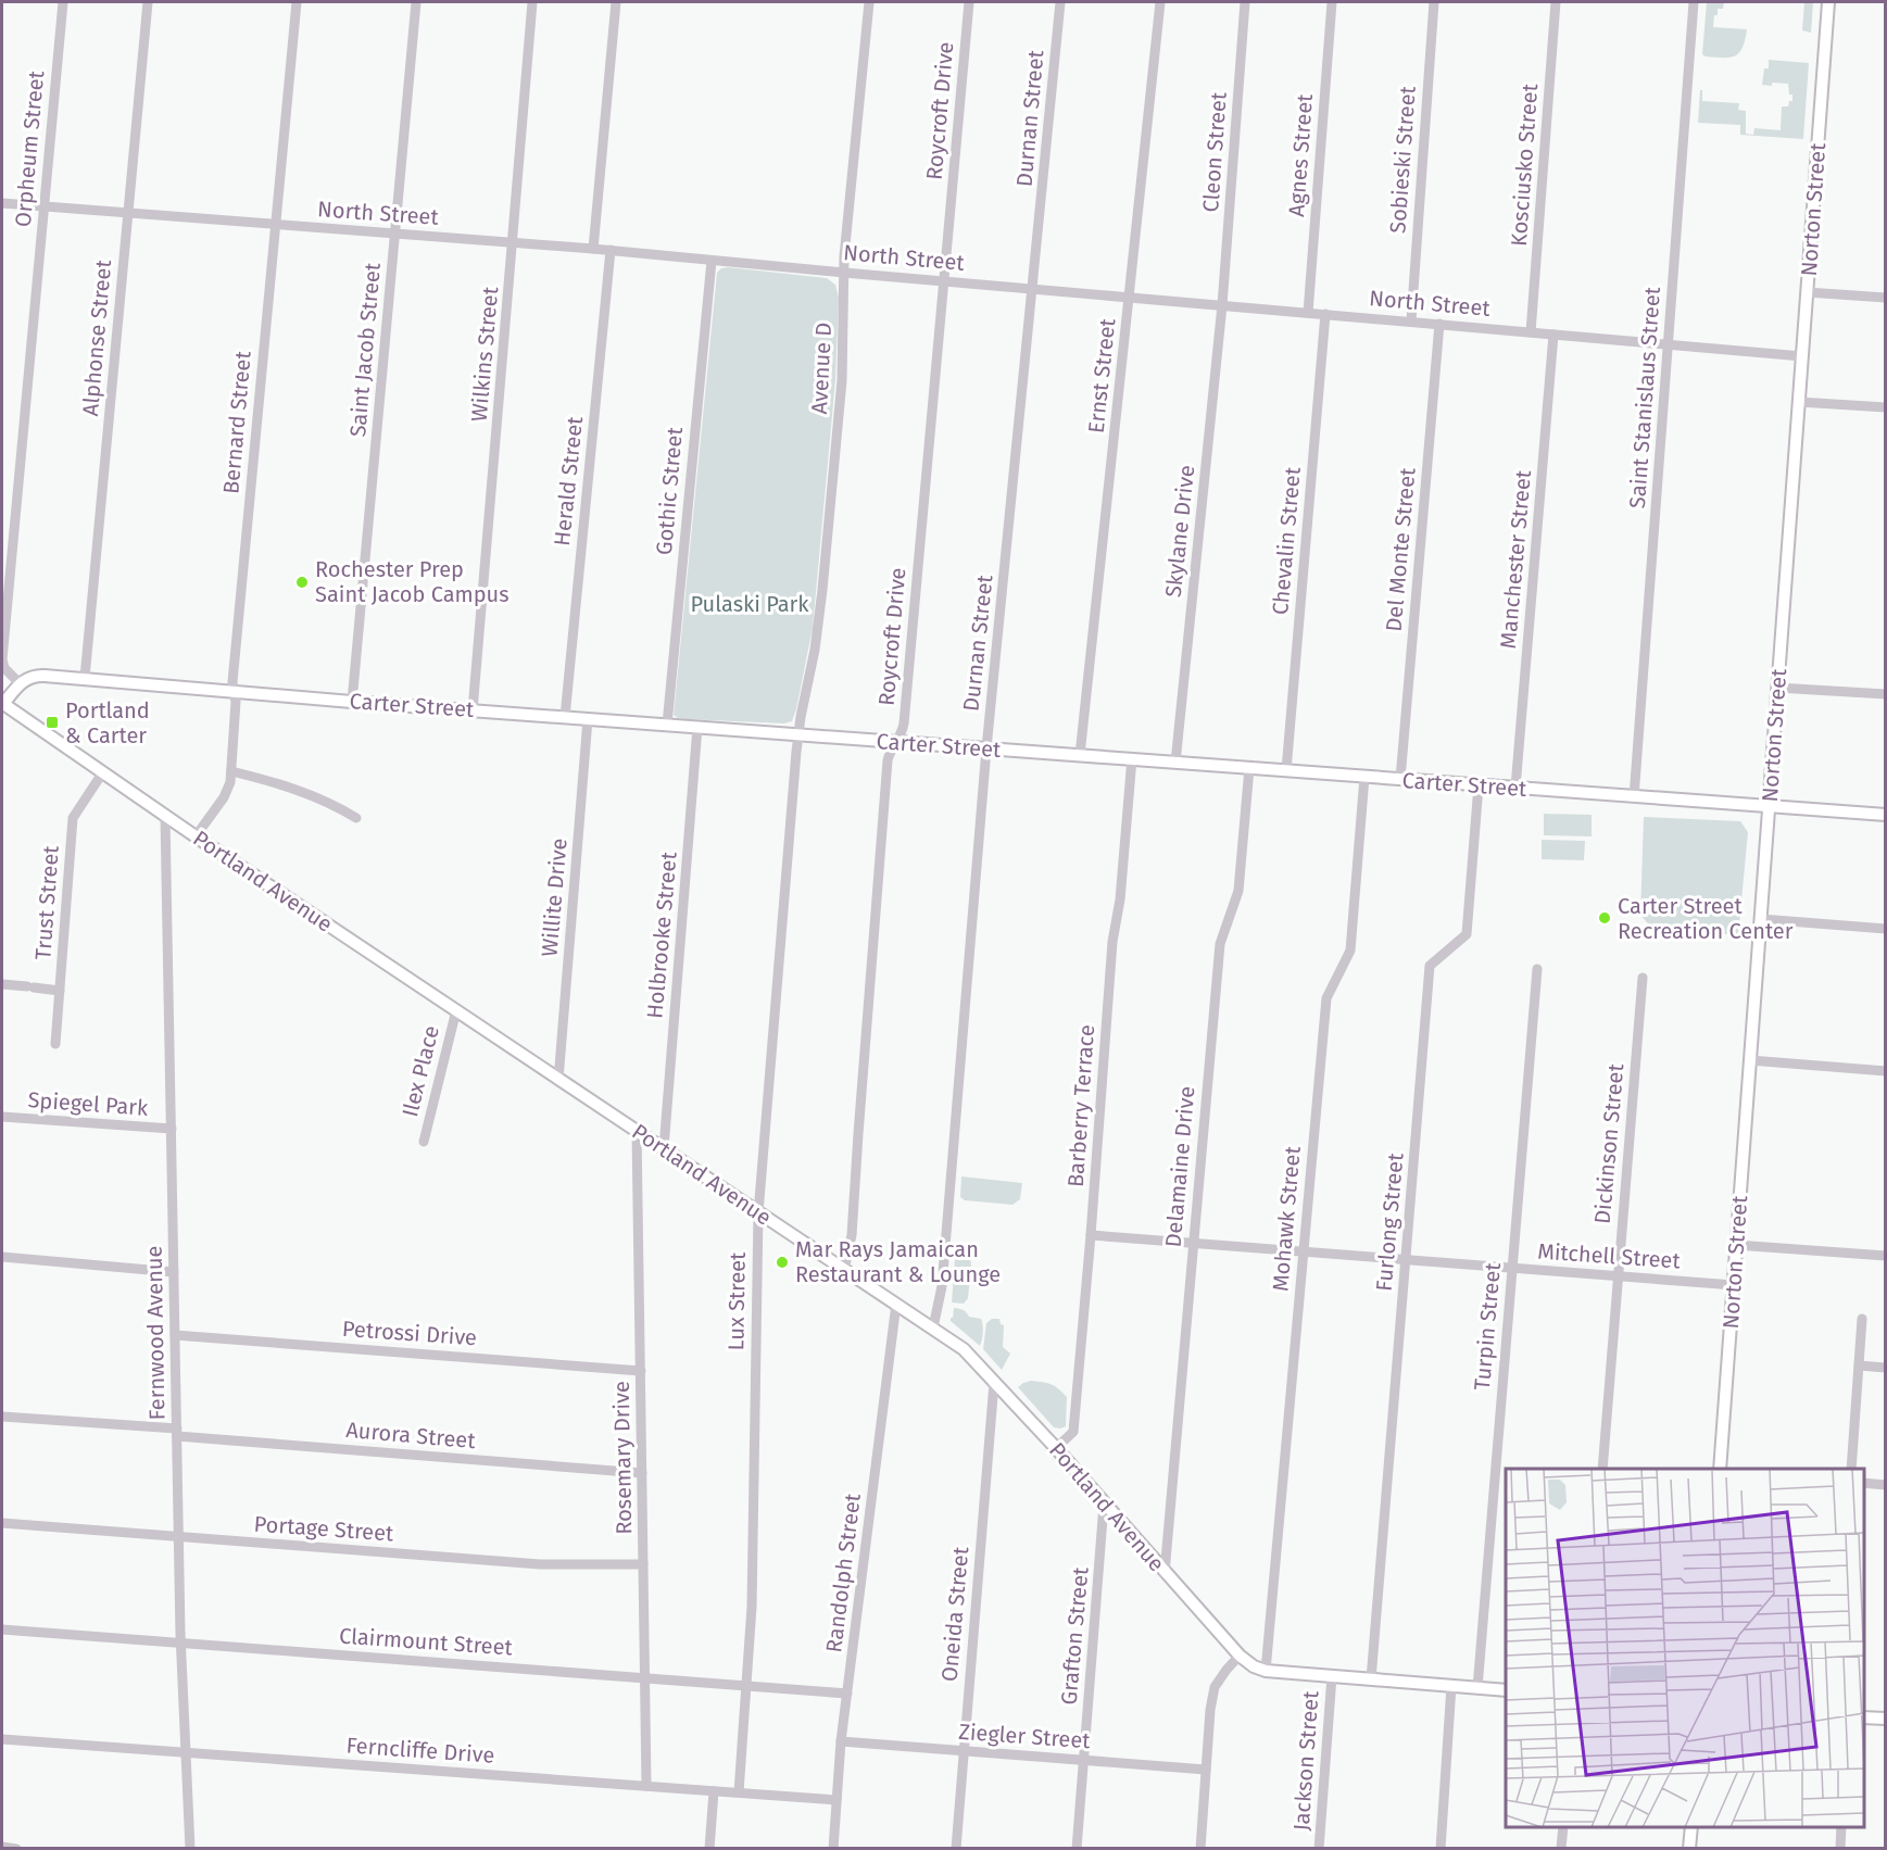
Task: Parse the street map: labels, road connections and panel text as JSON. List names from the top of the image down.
{
  "streets": {
    "main road": ["Norton Street", "Carter Street", "Portland Avenue"],
    "street": [
      "Roycroft Drive",
      "Durnan Street",
      "Orpheum Street",
      "Cleon Street",
      "Agnes Street",
      "Sobieski Street",
      "Kosciusko Street",
      "North Street",
      "Alphonse Street",
      "Saint Jacob Street",
      "Wilkins Street",
      "Avenue D",
      "Ernst Street",
      "Saint Stanislaus Street",
      "Bernard Street",
      "Herald Street",
      "Gothic Street",
      "Skylane Drive",
      "Chevalin Street",
      "Del Monte Street",
      "Manchester Street",
      "Willite Drive",
      "Trust Street",
      "Holbrooke Street",
      "Ilex Place",
      "Spiegel Park",
      "Barberry Terrace",
      "Dickinson Street",
      "Delamaine Drive",
      "Mohawk Street",
      "Furlong Street",
      "Mitchell Street",
      "Lux Street",
      "Turpin Street",
      "Fernwood Avenue",
      "Petrossi Drive",
      "Aurora Street",
      "Rosemary Drive",
      "Portage Street",
      "Randolph Street",
      "Oneida Street",
      "Grafton Street",
      "Clairmount Street",
      "Ziegler Street",
      "Ferncliffe Drive",
      "Jackson Street"
    ]
  },
  "crossings": [
    ["Roycroft Drive", "North Street"],
    ["Roycroft Drive", "Carter Street"],
    ["Roycroft Drive", "Portland Avenue"],
    ["Durnan Street", "North Street"],
    ["Durnan Street", "Carter Street"],
    ["Durnan Street", "Portland Avenue"],
    ["Orpheum Street", "North Street"],
    ["Orpheum Street", "Carter Street"],
    ["Cleon Street", "North Street"],
    ["Cleon Street", "Skylane Drive"],
    ["Agnes Street", "North Street"],
    ["Sobieski Street", "North Street"],
    ["Kosciusko Street", "North Street"],
    ["Norton Street", "North Street"],
    ["Norton Street", "Carter Street"],
    ["Norton Street", "Mitchell Street"],
    ["North Street", "Alphonse Street"],
    ["North Street", "Saint Jacob Street"],
    ["North Street", "Wilkins Street"],
    ["North Street", "Avenue D"],
    ["North Street", "Ernst Street"],
    ["North Street", "Saint Stanislaus Street"],
    ["North Street", "Bernard Street"],
    ["North Street", "Herald Street"],
    ["North Street", "Gothic Street"],
    ["North Street", "Skylane Drive"],
    ["North Street", "Chevalin Street"],
    ["North Street", "Del Monte Street"],
    ["North Street", "Manchester Street"],
    ["Alphonse Street", "Carter Street"],
    ["Saint Jacob Street", "Carter Street"],
    ["Wilkins Street", "Carter Street"],
    ["Avenue D", "Carter Street"],
    ["Avenue D", "Lux Street"],
    ["Ernst Street", "Carter Street"],
    ["Saint Stanislaus Street", "Carter Street"],
    ["Bernard Street", "Carter Street"],
    ["Bernard Street", "Portland Avenue"],
    ["Herald Street", "Carter Street"],
    ["Gothic Street", "Carter Street"],
    ["Skylane Drive", "Carter Street"],
    ["Chevalin Street", "Carter Street"],
    ["Del Monte Street", "Carter Street"],
    ["Manchester Street", "Carter Street"],
    ["Carter Street", "Willite Drive"],
    ["Carter Street", "Holbrooke Street"],
    ["Carter Street", "Barberry Terrace"],
    ["Carter Street", "Delamaine Drive"],
    ["Carter Street", "Mohawk Street"],
    ["Carter Street", "Furlong Street"],
    ["Carter Street", "Lux Street"],
    ["Portland Avenue", "Willite Drive"],
    ["Portland Avenue", "Trust Street"],
    ["Portland Avenue", "Holbrooke Street"],
    ["Portland Avenue", "Ilex Place"],
    ["Portland Avenue", "Barberry Terrace"],
    ["Portland Avenue", "Delamaine Drive"],
    ["Portland Avenue", "Mohawk Street"],
    ["Portland Avenue", "Furlong Street"],
    ["Portland Avenue", "Lux Street"],
    ["Portland Avenue", "Turpin Street"],
    ["Portland Avenue", "Fernwood Avenue"],
    ["Portland Avenue", "Rosemary Drive"],
    ["Portland Avenue", "Randolph Street"],
    ["Portland Avenue", "Oneida Street"],
    ["Portland Avenue", "Grafton Street"],
    ["Portland Avenue", "Jackson Street"],
    ["Spiegel Park", "Fernwood Avenue"],
    ["Barberry Terrace", "Mitchell Street"],
    ["Dickinson Street", "Mitchell Street"],
    ["Delamaine Drive", "Mitchell Street"],
    ["Mohawk Street", "Mitchell Street"],
    ["Furlong Street", "Mitchell Street"],
    ["Mitchell Street", "Turpin Street"],
    ["Lux Street", "Clairmount Street"],
    ["Lux Street", "Ferncliffe Drive"],
    ["Fernwood Avenue", "Petrossi Drive"],
    ["Fernwood Avenue", "Aurora Street"],
    ["Fernwood Avenue", "Portage Street"],
    ["Fernwood Avenue", "Clairmount Street"],
    ["Fernwood Avenue", "Ferncliffe Drive"],
    ["Petrossi Drive", "Rosemary Drive"],
    ["Aurora Street", "Rosemary Drive"],
    ["Rosemary Drive", "Portage Street"],
    ["Rosemary Drive", "Clairmount Street"],
    ["Rosemary Drive", "Ferncliffe Drive"],
    ["Randolph Street", "Clairmount Street"],
    ["Randolph Street", "Ziegler Street"],
    ["Randolph Street", "Ferncliffe Drive"],
    ["Oneida Street", "Ziegler Street"],
    ["Grafton Street", "Ziegler Street"]
  ],
  "parks": ["Pulaski Park"],
  "places": {
    "other": ["Rochester Prep Saint Jacob Campus", "Carter Street Recreation Center", "Mar Rays Jamaican Restaurant & Lounge"],
    "transit": ["Portland & Carter"]
  }
}
